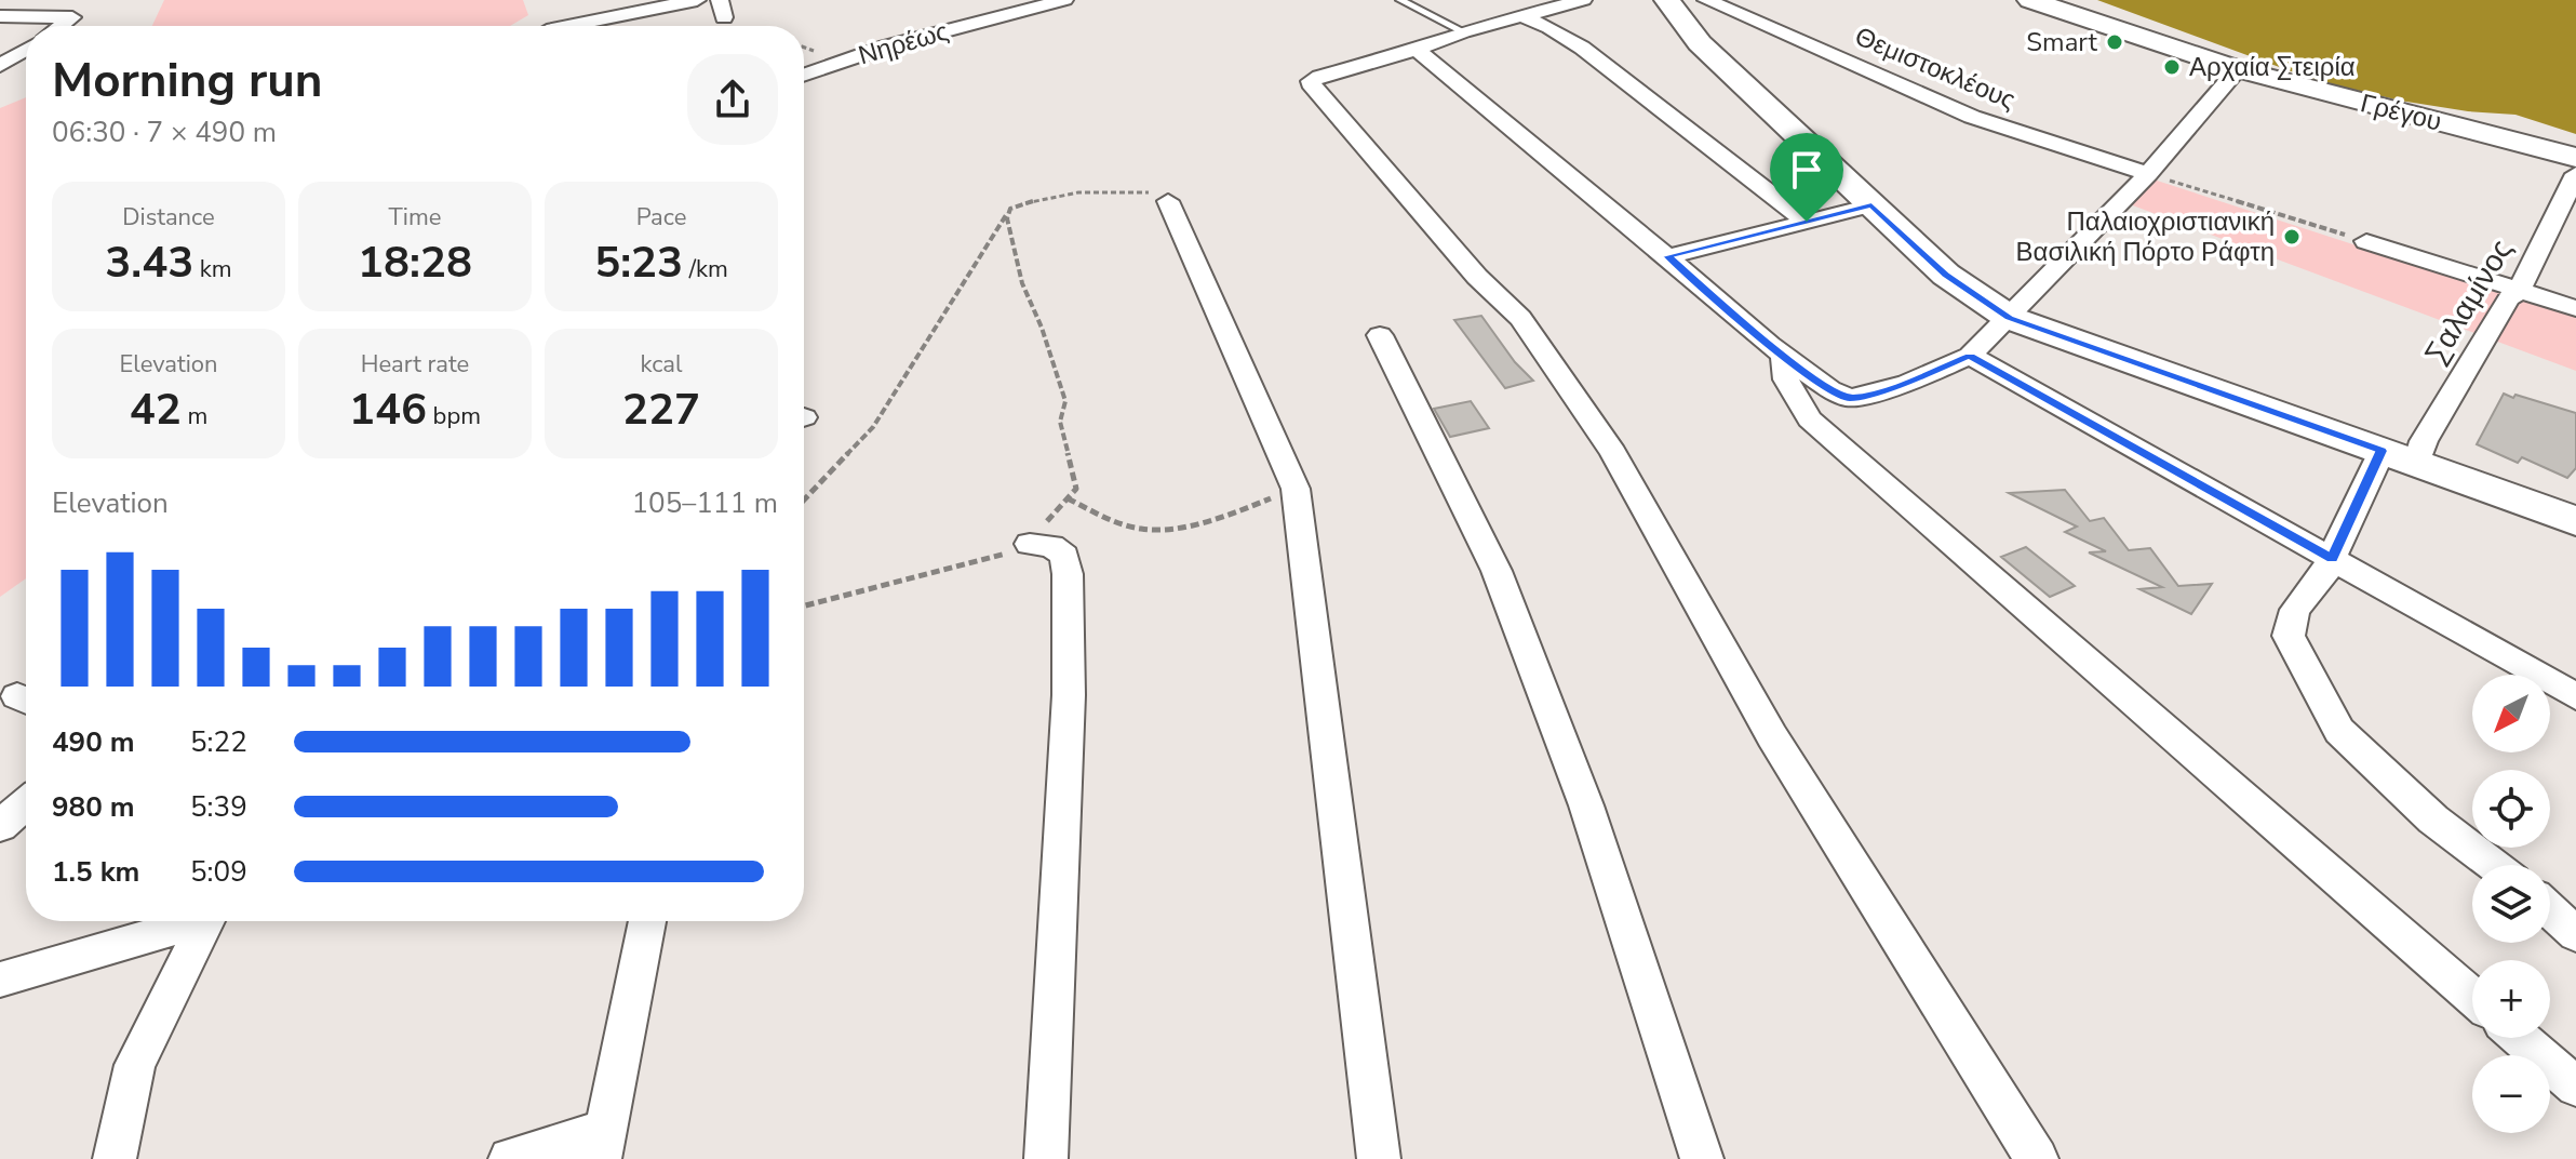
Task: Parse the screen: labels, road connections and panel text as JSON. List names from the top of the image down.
{
  "streets": {
    "main road": ["Γρέγου"],
    "street": ["Νηρέως", "Θεμιστοκλέους", "Σαλαμίνος"]
  },
  "places": ["Smart", "Αρχαία Στειρία", "Παλαιοχριστιανική Βασιλική Πόρτο Ράφτη"],
  "north": "bottom left",
  "page": {
    "heading": ["Morning run", "06:30 · 7 × 490 m"],
    "stats": [
      ["Distance", "3.43 km"],
      ["Time", "18:28"],
      ["Pace", "5:23 /km"],
      ["Elevation", "42 m"],
      ["Heart rate", "146 bpm"],
      ["kcal", "227"]
    ],
    "chart": ["Elevation", "105–111 m"],
    "map_buttons": ["+", "−"],
    "list": [
      {
        "name": "490 m",
        "note": "5:22"
      },
      {
        "name": "980 m",
        "note": "5:39"
      },
      {
        "name": "1.5 km",
        "note": "5:09"
      }
    ]
  }
}
